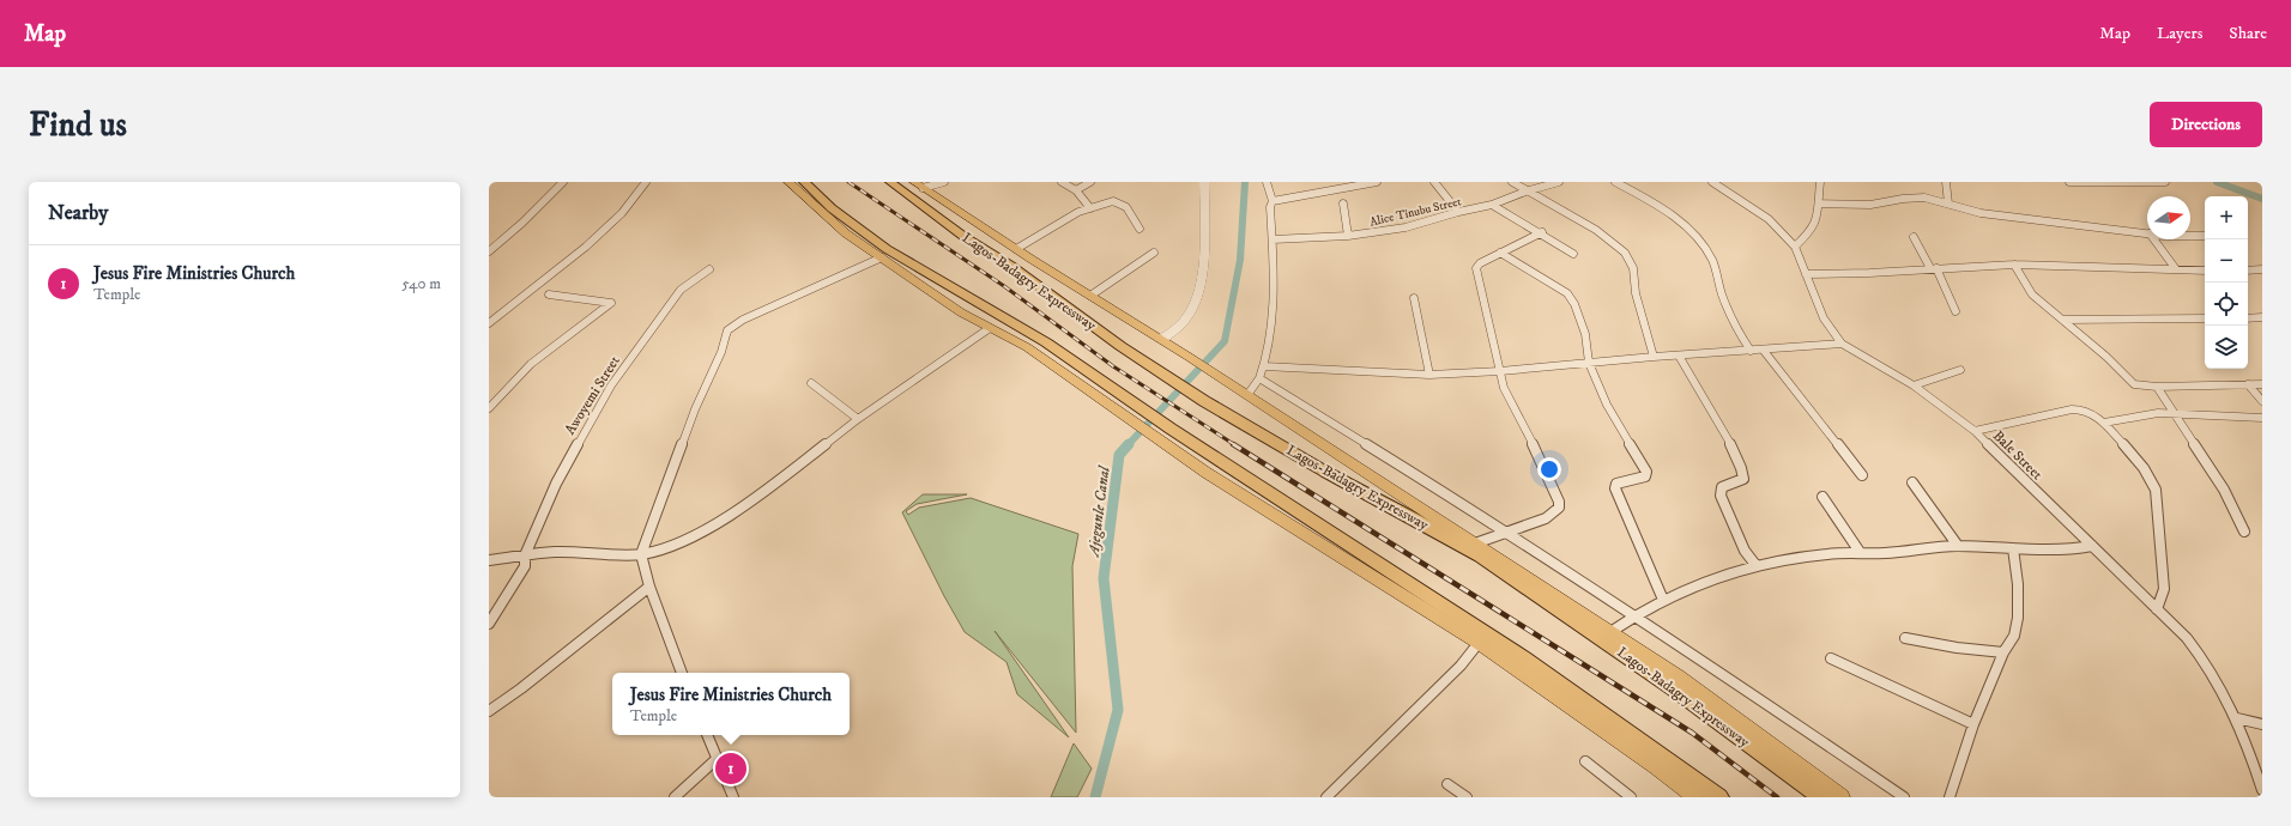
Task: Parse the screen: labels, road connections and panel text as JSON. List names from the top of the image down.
{
  "streets": {
    "highway": ["Lagos-Badagry Expressway"],
    "street": ["Alice Tinubu Street", "Awoyemi Street", "Bale Street"]
  },
  "water": ["Ajegunle Canal"],
  "north": "right",
  "page": {
    "header": "Map",
    "nav": ["Map", "Layers", "Share"],
    "buttons": "Directions",
    "title": "Find us",
    "heading": "Nearby",
    "map_buttons": ["+", "−"],
    "list": [
      {
        "mark": "1",
        "name": "Jesus Fire Ministries Church",
        "note": "Temple",
        "value": "540 m"
      }
    ],
    "popup": ["Jesus Fire Ministries Church", "Temple"],
    "pins": "1"
  }
}
